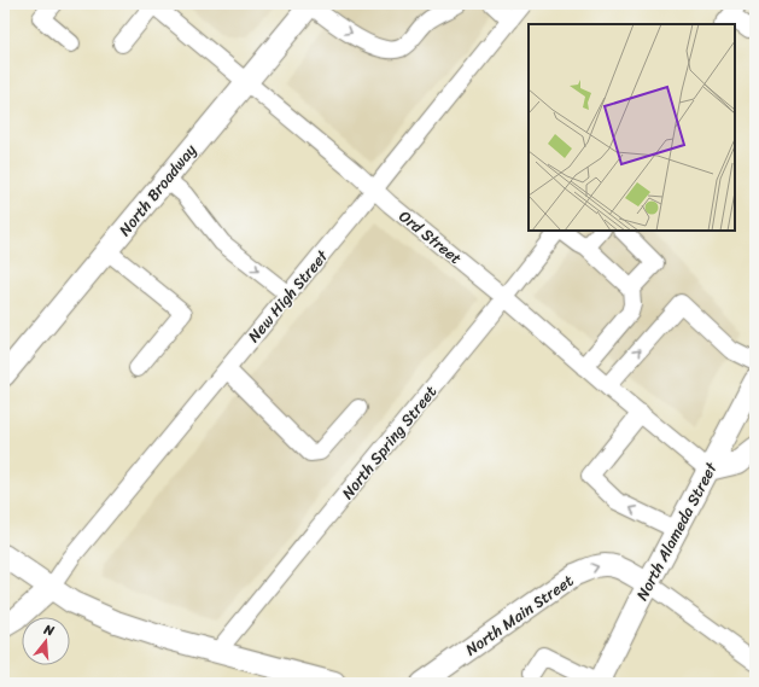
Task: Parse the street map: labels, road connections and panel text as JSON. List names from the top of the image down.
{
  "streets": {
    "main road": ["North Broadway", "North Alameda Street", "North Main Street"],
    "street": ["Ord Street", "New High Street", "North Spring Street"]
  },
  "crossings": [
    ["North Broadway", "Ord Street"],
    ["Ord Street", "New High Street"],
    ["Ord Street", "North Spring Street"],
    ["Ord Street", "North Alameda Street"],
    ["North Alameda Street", "North Main Street"]
  ],
  "one_way": ["North Main Street"],
  "north": "top"
}
